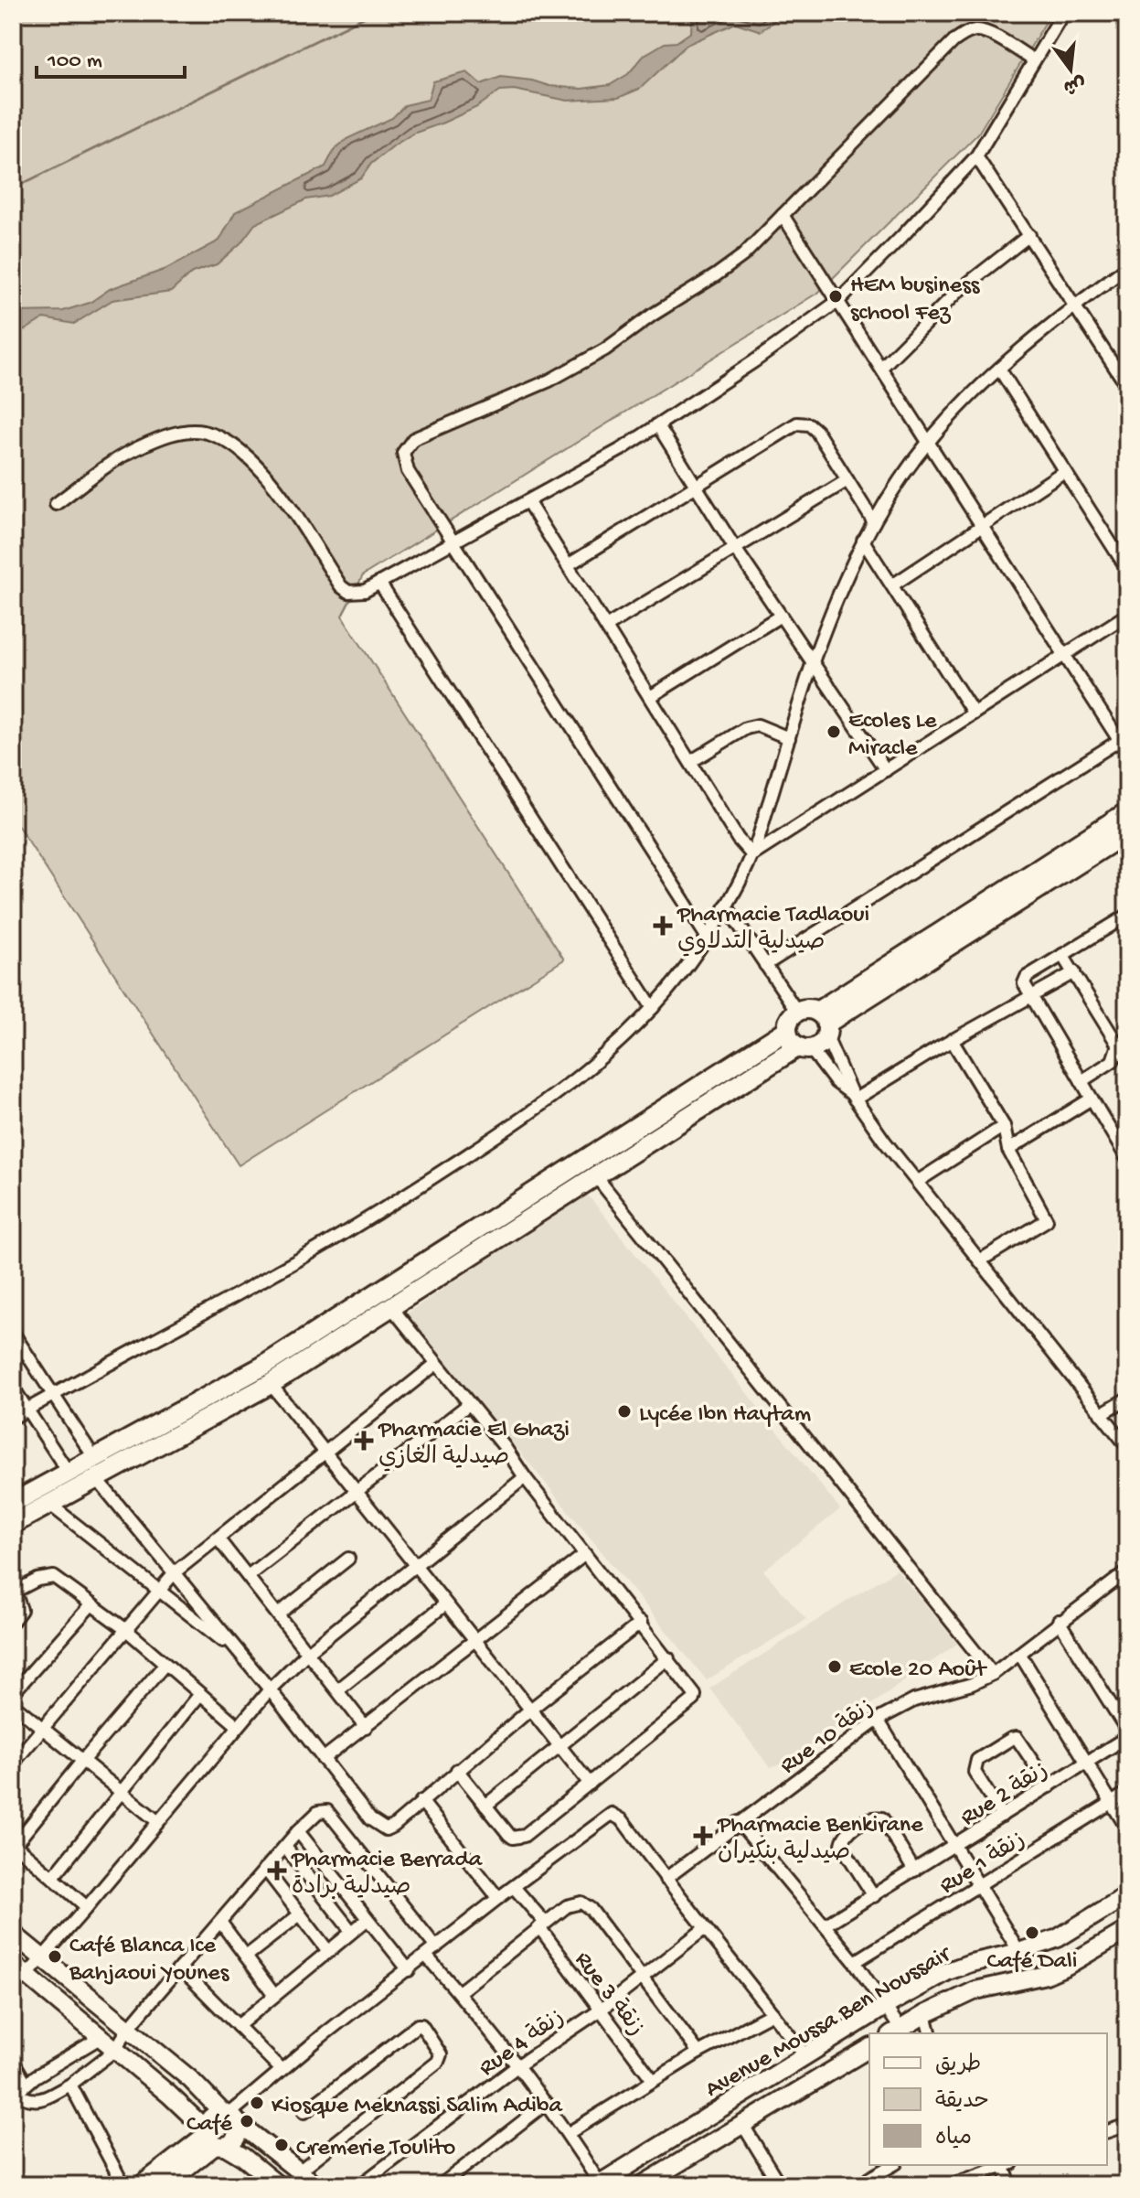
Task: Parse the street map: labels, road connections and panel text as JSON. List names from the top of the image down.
{
  "streets": {
    "street": [
      "Rue 10 زنقة",
      "Rue 2 زنقة",
      "Rue 1 زنقة",
      "Rue 3 زنقة",
      "Avenue Moussa Ben Noussair",
      "Rue 4 زنقة"
    ]
  },
  "crossings": [
    ["Rue 3 زنقة", "Rue 4 زنقة"]
  ],
  "places": {
    "other": [
      "HEM business school Fez",
      "Ecoles Le Miracle",
      "Lycée Ibn Haytam",
      "Ecole 20 Août",
      "Café Dali",
      "Café Blanca Ice Bahjaoui Younes",
      "Kiosque Meknassi Salim Adiba",
      "Café",
      "Cremerie Toulito"
    ],
    "health": [
      "Pharmacie Tadlaoui صيدلية التدلاوي",
      "Pharmacie El Ghazi صيدلية الغازي",
      "Pharmacie Benkirane صيدلية بنكيران",
      "Pharmacie Berrada صيدلية برادة"
    ]
  },
  "legend": ["طريق", "حديقة", "مياه"],
  "scale_bar": "100 m",
  "north": "bottom"
}
